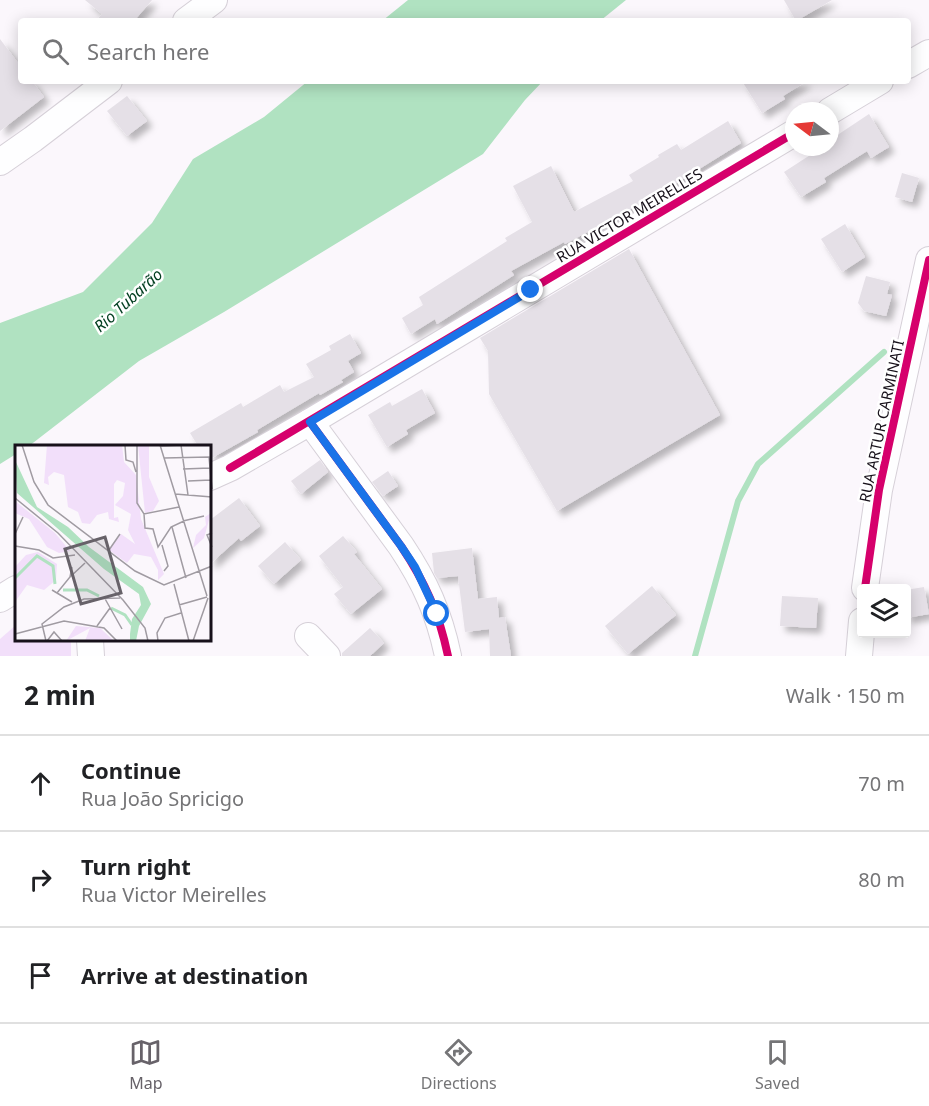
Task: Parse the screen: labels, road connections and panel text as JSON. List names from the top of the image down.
{
  "streets": {
    "street": ["RUA VICTOR MEIRELLES", "RUA ARTUR CARMINATI"]
  },
  "water": ["Rio Tubarão"],
  "north": "left",
  "page": {
    "search": "Search here",
    "heading": ["2 min", "Walk · 150 m"],
    "list": [
      ["Continue", "Rua João Spricigo", "70 m"],
      ["Turn right", "Rua Victor Meirelles", "80 m"],
      "Arrive at destination"
    ],
    "nav": ["Map", "Directions", "Saved"]
  }
}
